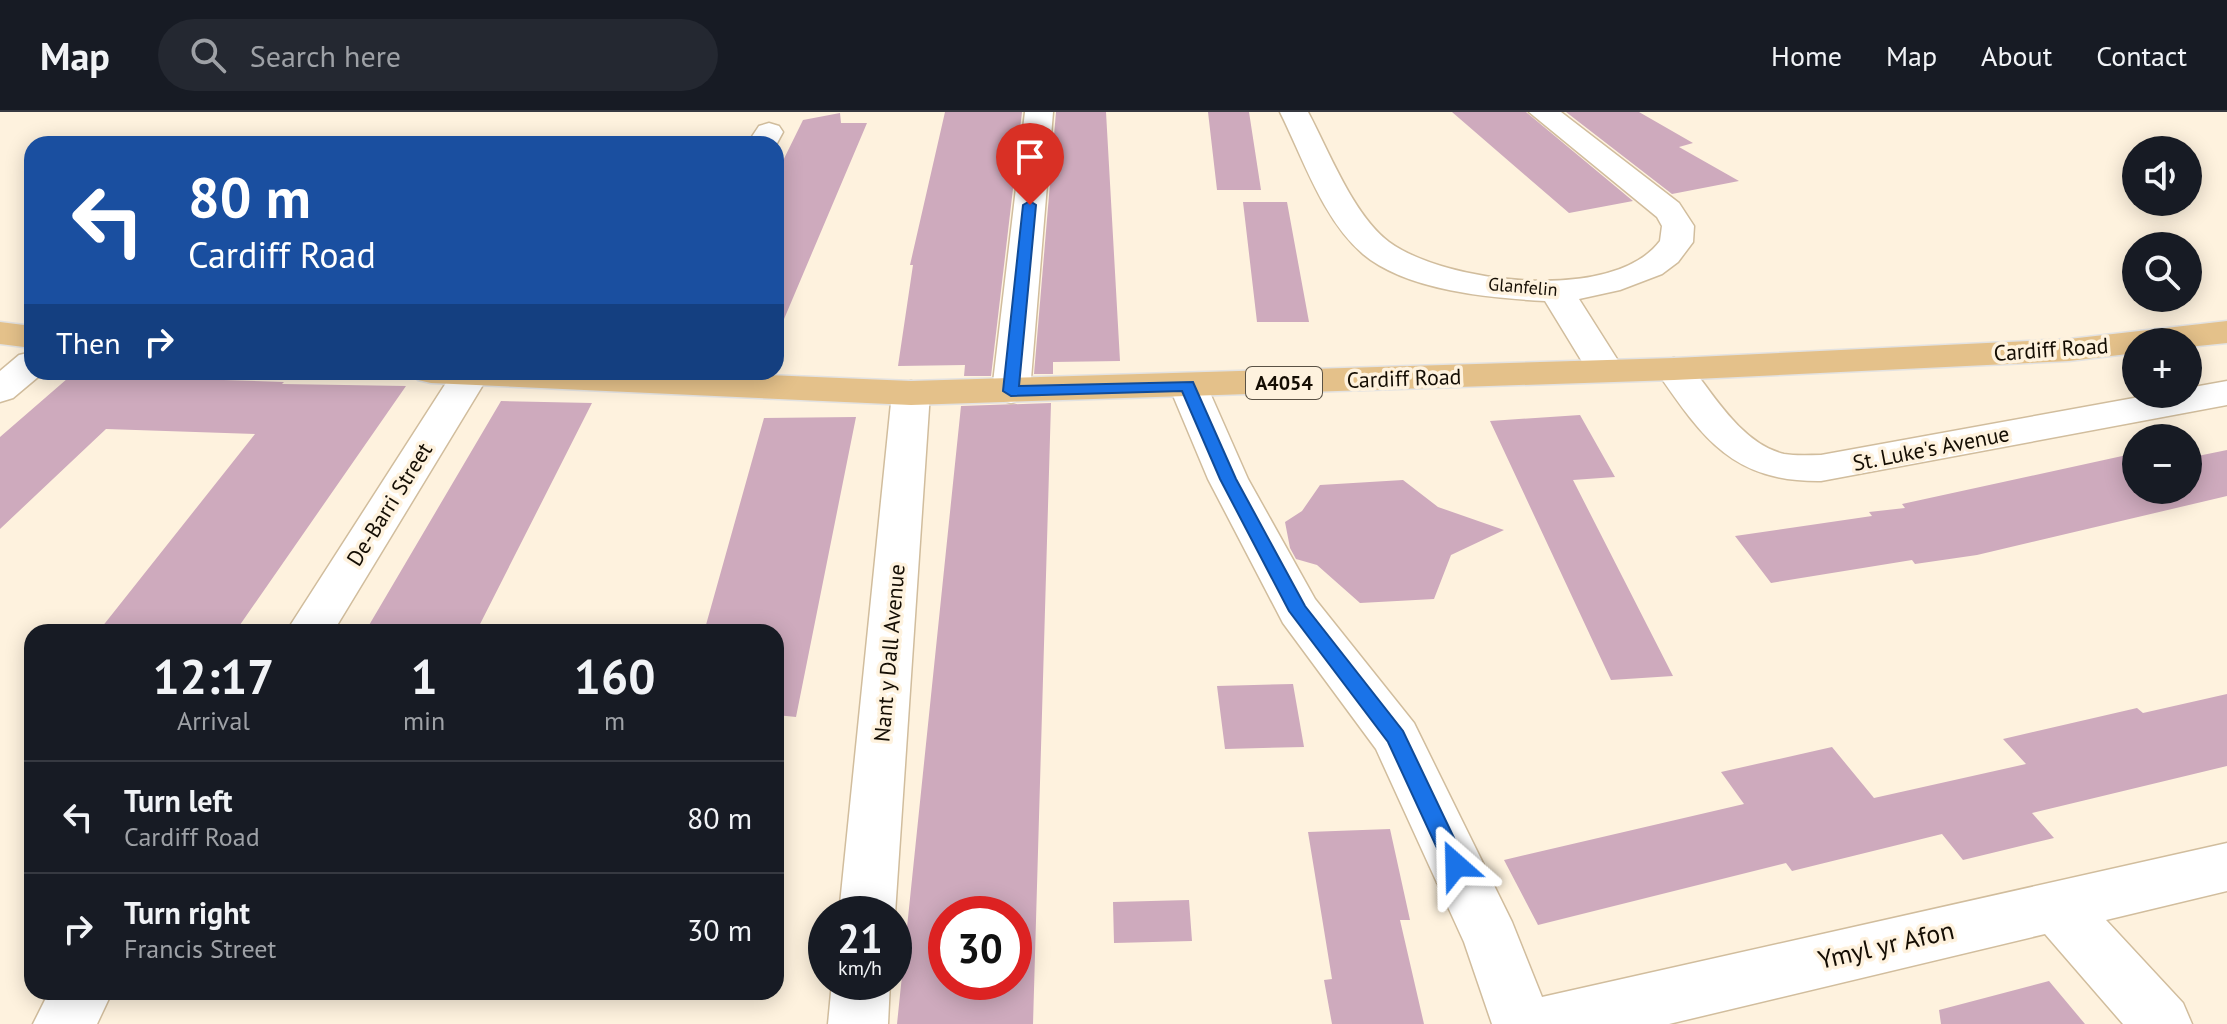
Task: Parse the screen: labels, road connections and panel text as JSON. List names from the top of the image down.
{
  "streets": {
    "main road": ["Cardiff Road", "A4054"],
    "street": [
      "Glanfelin",
      "St. Luke's Avenue",
      "De-Barri Street",
      "Nant y Dall Avenue",
      "Ymyl yr Afon"
    ]
  },
  "crossings": [
    ["Cardiff Road", "St. Luke's Avenue"],
    ["Cardiff Road", "Nant y Dall Avenue"]
  ],
  "page": {
    "header": "Map",
    "search": "Search here",
    "nav": [
      "Home",
      "Map",
      "About",
      "Contact"
    ],
    "map_buttons": ["+", "−"],
    "turn": ["80 m", "Cardiff Road"],
    "then": "Then",
    "eta": [
      "12:17",
      "Arrival",
      "1",
      "min",
      "160",
      "m"
    ],
    "list": [
      {
        "name": "Turn left",
        "note": "Cardiff Road",
        "value": "80 m"
      },
      {
        "name": "Turn right",
        "note": "Francis Street",
        "value": "30 m"
      }
    ],
    "speed": "21 km/h",
    "limit": "30"
  }
}
